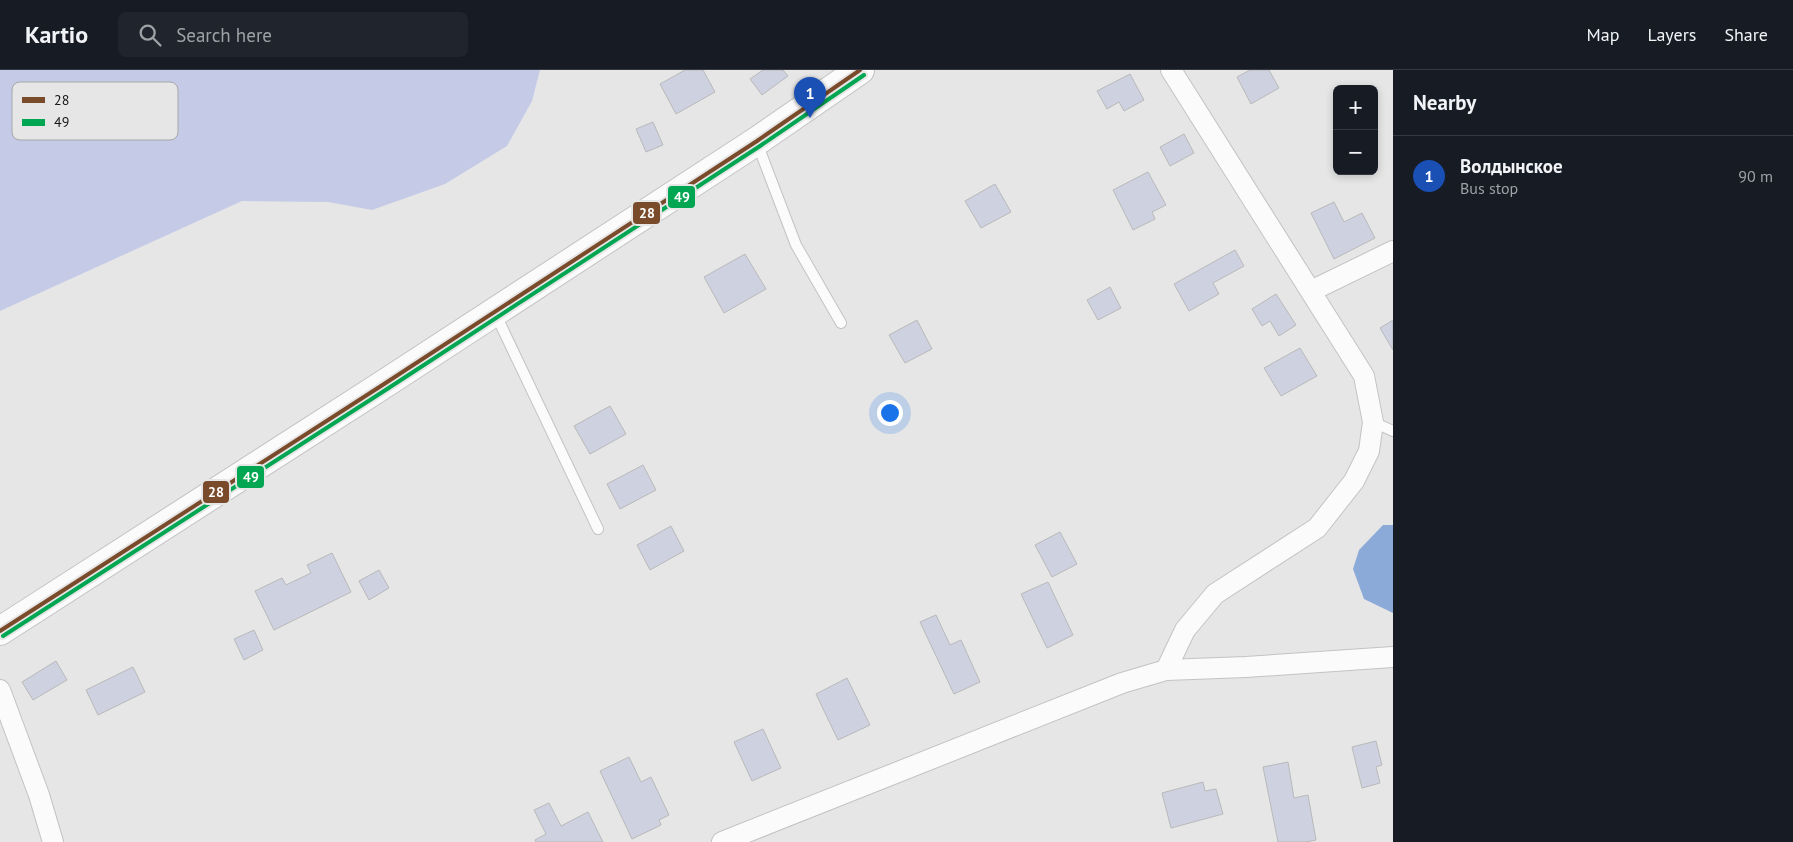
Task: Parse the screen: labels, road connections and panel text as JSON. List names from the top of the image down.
{
  "lines": ["transit line 28", "transit line 49"],
  "legend": ["28", "49"],
  "page": {
    "header": "Kartio",
    "search": "Search here",
    "nav": ["Map", "Layers", "Share"],
    "heading": "Nearby",
    "pins": "1",
    "map_buttons": ["+", "−"],
    "list": [
      {
        "mark": "1",
        "name": "Волдынское",
        "note": "Bus stop",
        "value": "90 m"
      }
    ]
  }
}
